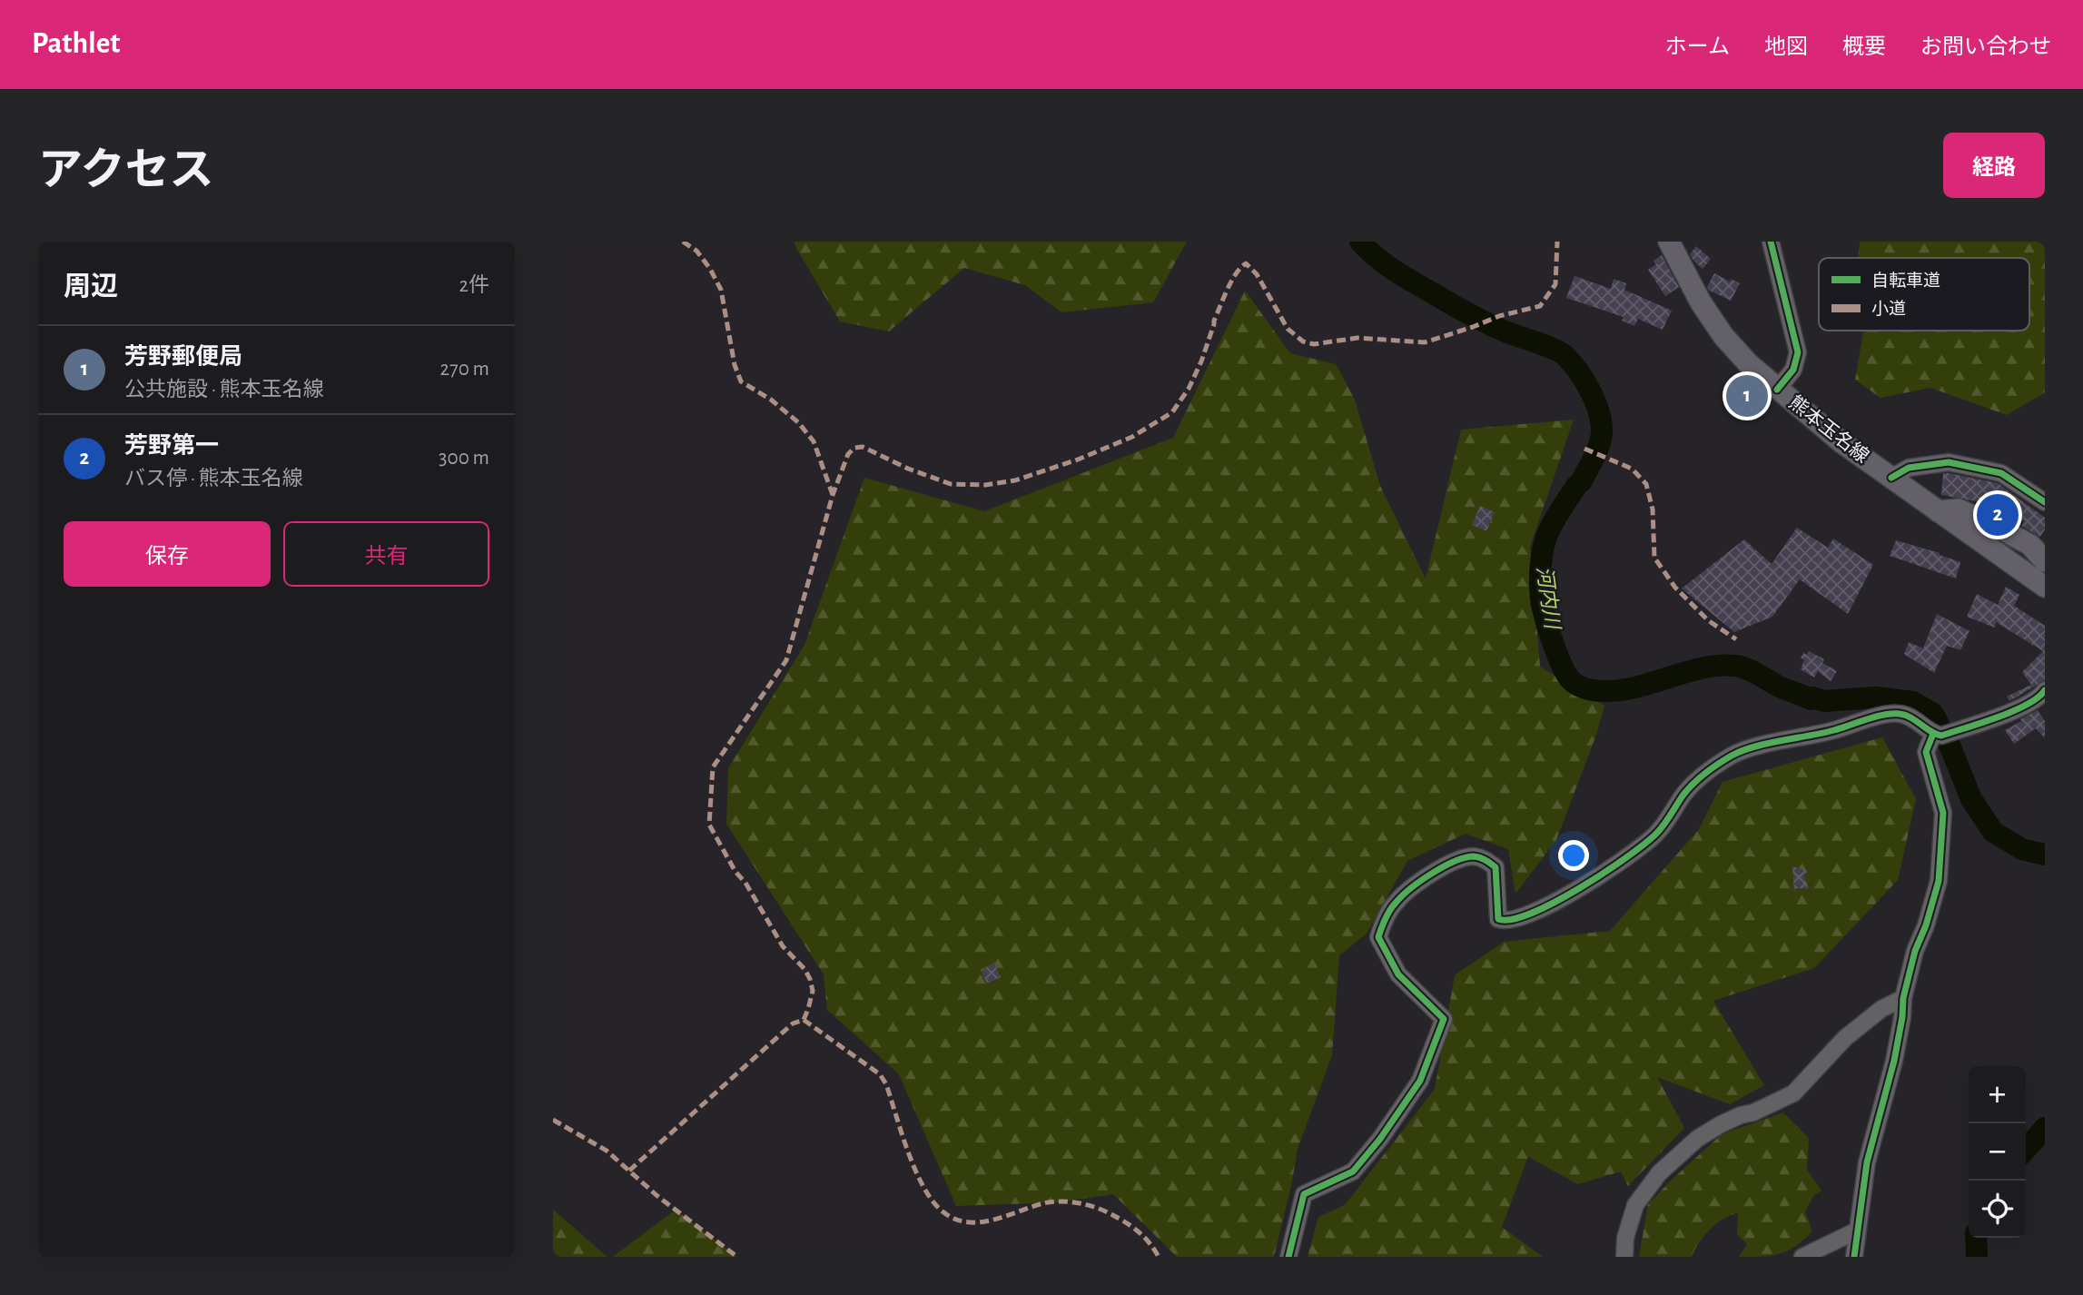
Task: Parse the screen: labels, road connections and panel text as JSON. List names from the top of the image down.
{
  "streets": {
    "main road": ["熊本玉名線"]
  },
  "water": ["河内川"],
  "legend": ["自転車道", "小道"],
  "page": {
    "header": "Pathlet",
    "nav": [
      "ホーム",
      "地図",
      "概要",
      "お問い合わせ"
    ],
    "title": "アクセス",
    "buttons": [
      "経路",
      ["保存", "共有"]
    ],
    "heading": ["周辺", "2件"],
    "list": [
      {
        "mark": "1",
        "name": "芳野郵便局",
        "note": "公共施設 · 熊本玉名線",
        "value": "270 m"
      },
      {
        "mark": "2",
        "name": "芳野第一",
        "note": "バス停 · 熊本玉名線",
        "value": "300 m"
      }
    ],
    "pins": ["1", "2"],
    "map_buttons": ["+", "−"]
  }
}
